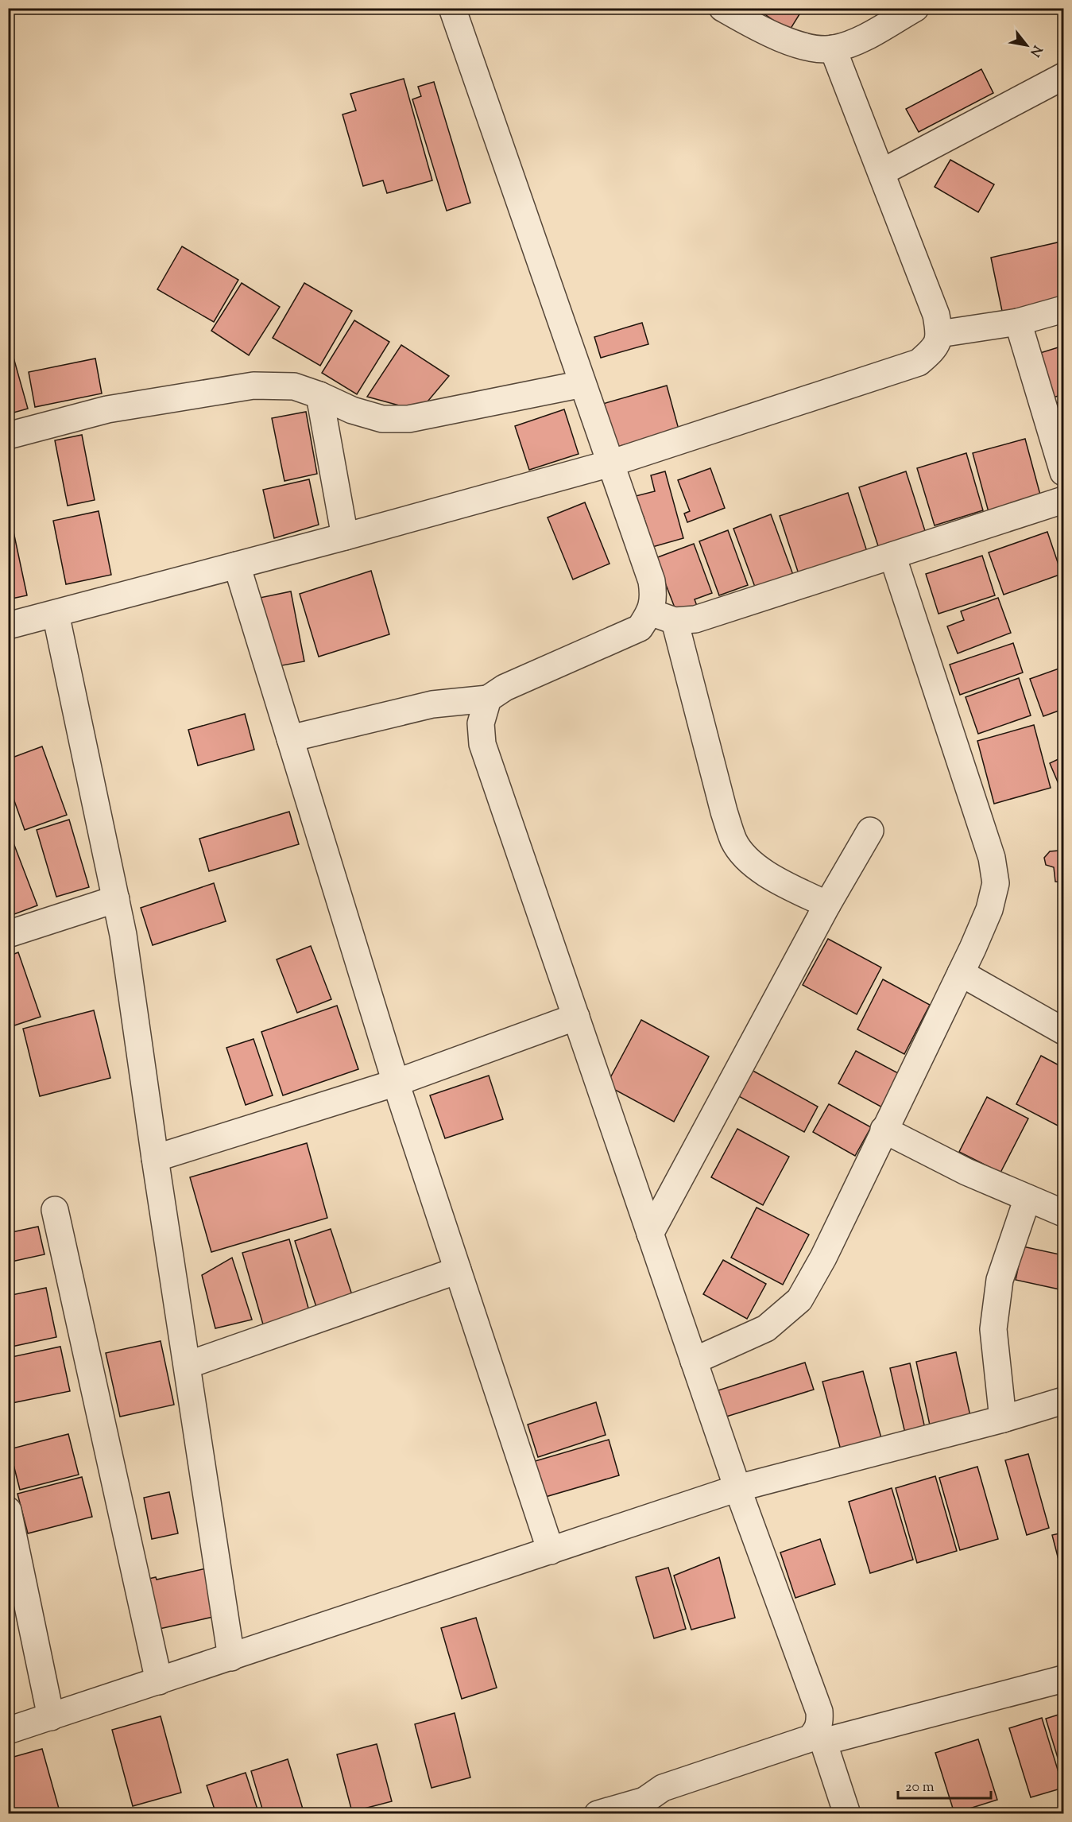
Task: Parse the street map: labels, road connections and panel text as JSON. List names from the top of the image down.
{
  "scale_bar": "20 m",
  "north": "bottom right"
}
